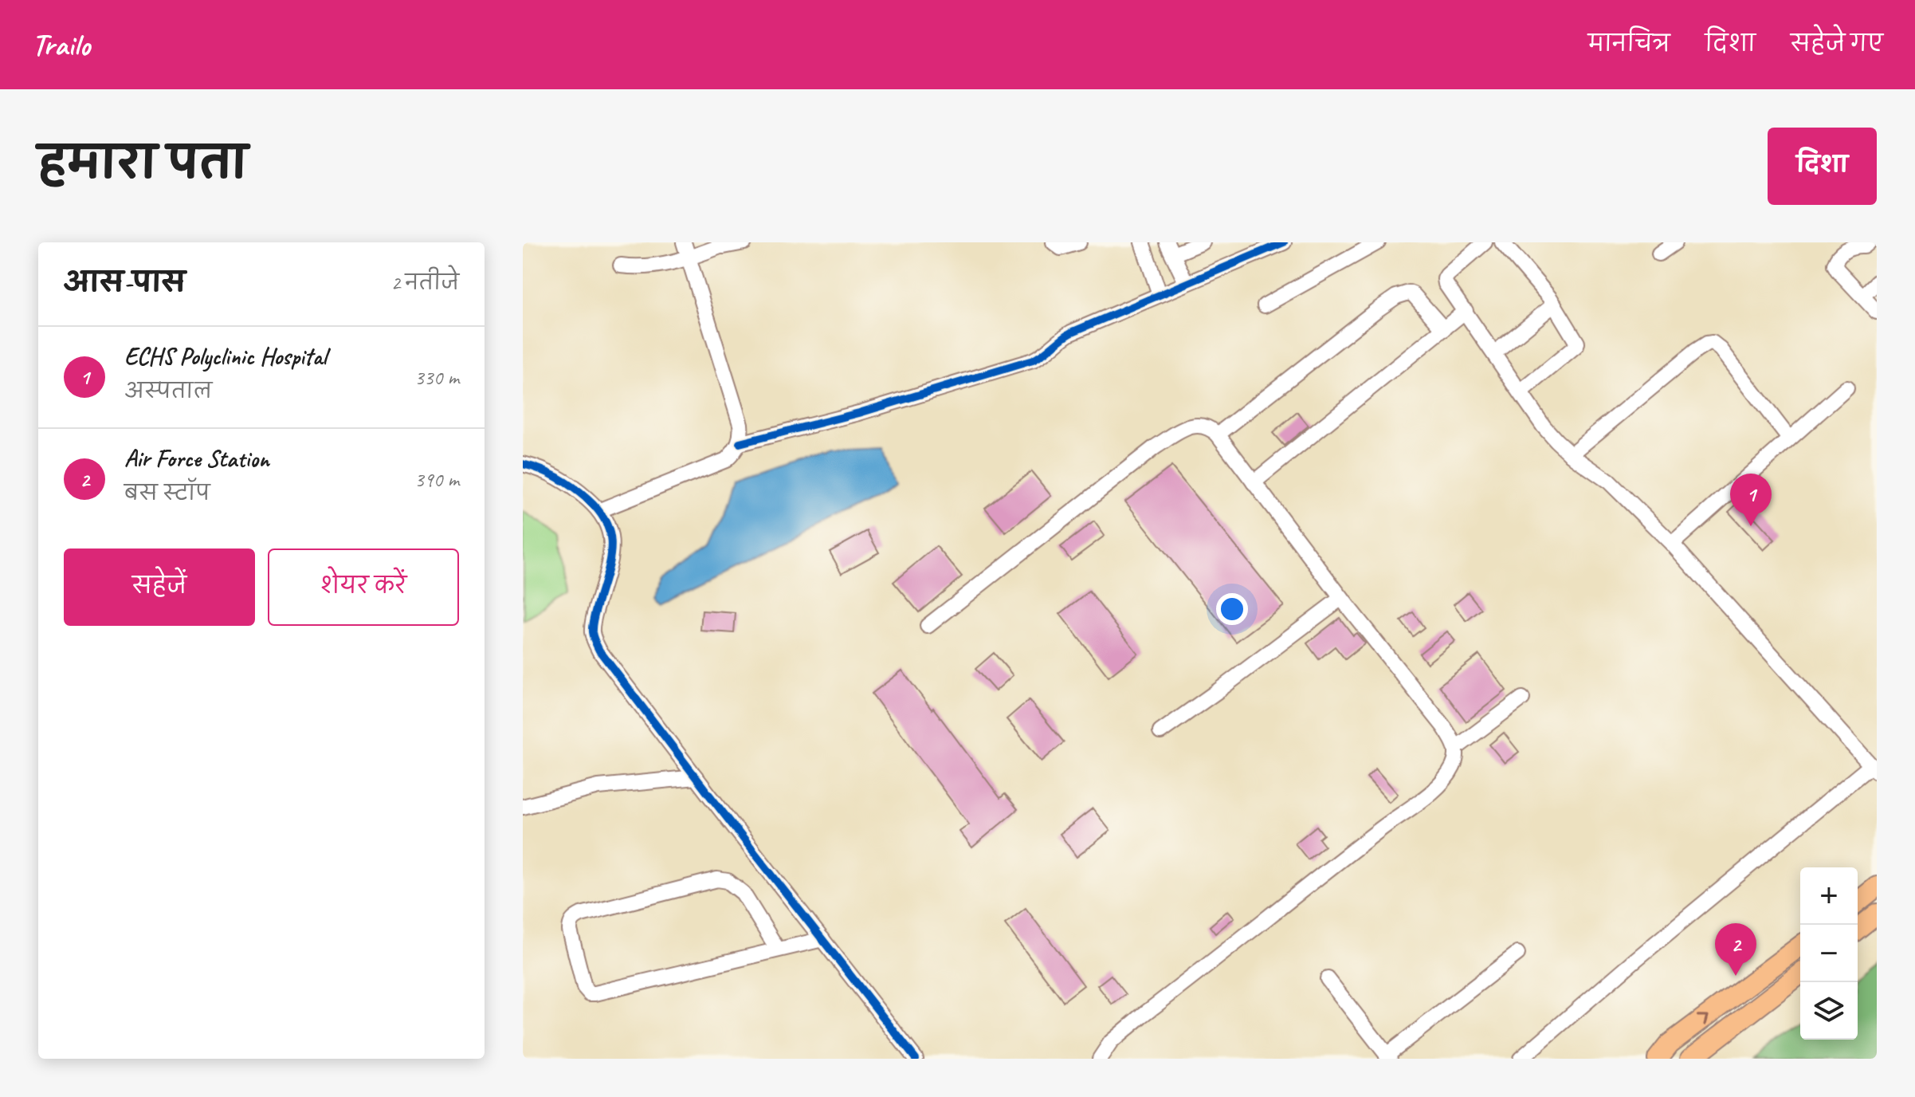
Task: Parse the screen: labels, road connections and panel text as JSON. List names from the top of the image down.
{
  "page": {
    "header": "Trailo",
    "nav": ["मानचित्र", "दिशा", "सहेजे गए"],
    "title": "हमारा पता",
    "buttons": [
      "दिशा",
      ["सहेजें", "शेयर करें"]
    ],
    "heading": ["आस-पास", "2 नतीजे"],
    "list": [
      {
        "mark": "1",
        "name": "ECHS Polyclinic Hospital",
        "note": "अस्पताल",
        "value": "330 m"
      },
      {
        "mark": "2",
        "name": "Air Force Station",
        "note": "बस स्टॉप",
        "value": "390 m"
      }
    ],
    "pins": ["1", "2"],
    "map_buttons": ["+", "−"]
  }
}
